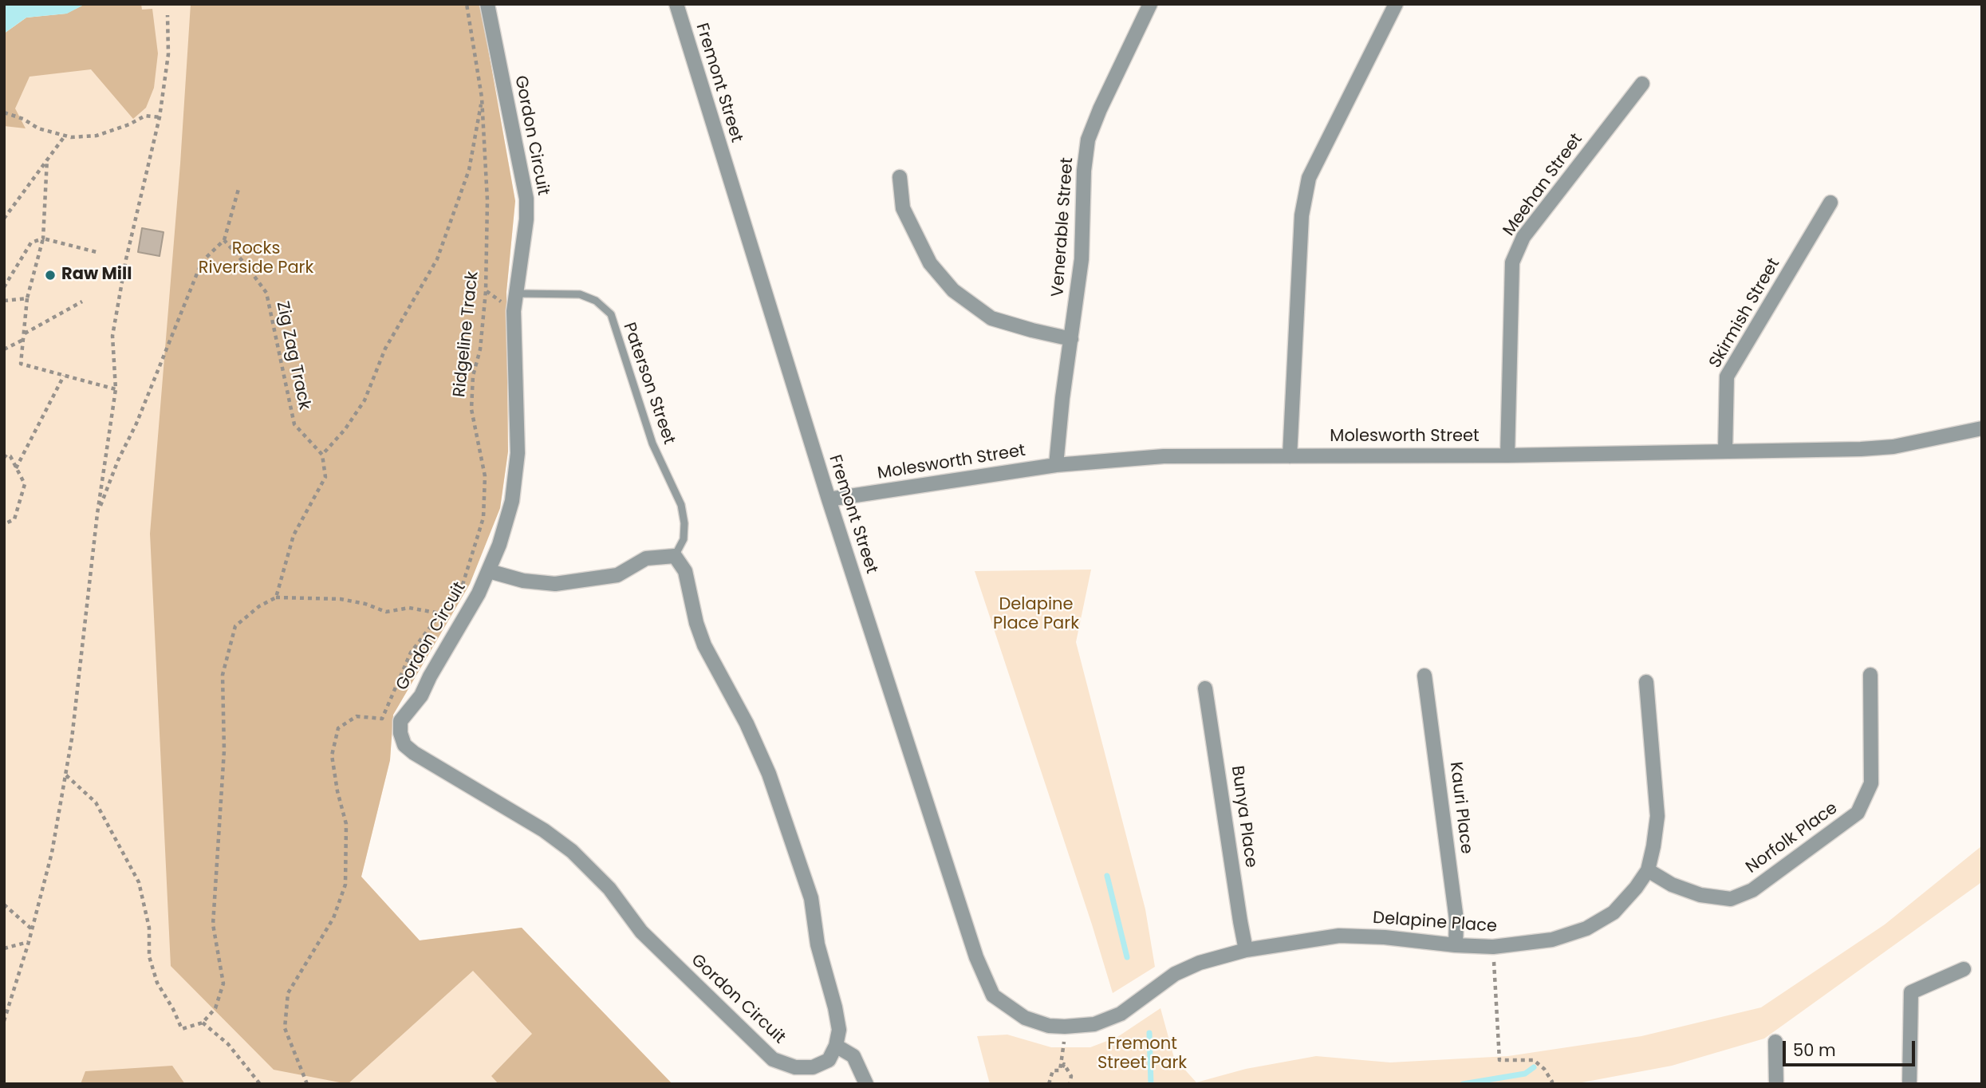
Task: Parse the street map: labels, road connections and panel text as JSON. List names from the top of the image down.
{
  "streets": {
    "street": [
      "Fremont Street",
      "Gordon Circuit",
      "Meehan Street",
      "Venerable Street",
      "Skirmish Street",
      "Molesworth Street",
      "Kauri Place",
      "Bunya Place",
      "Norfolk Place",
      "Delapine Place"
    ],
    "lane": ["Paterson Street"],
    "path": ["Ridgeline Track", "Zig Zag Track"]
  },
  "crossings": [
    ["Fremont Street", "Molesworth Street"],
    ["Fremont Street", "Delapine Place"],
    ["Gordon Circuit", "Paterson Street"],
    ["Meehan Street", "Molesworth Street"],
    ["Venerable Street", "Molesworth Street"],
    ["Skirmish Street", "Molesworth Street"],
    ["Kauri Place", "Delapine Place"],
    ["Bunya Place", "Delapine Place"],
    ["Norfolk Place", "Delapine Place"]
  ],
  "parks": ["Rocks Riverside Park", "Delapine Place Park", "Fremont Street Park"],
  "places": ["Raw Mill"],
  "scale_bar": "50 m"
}
